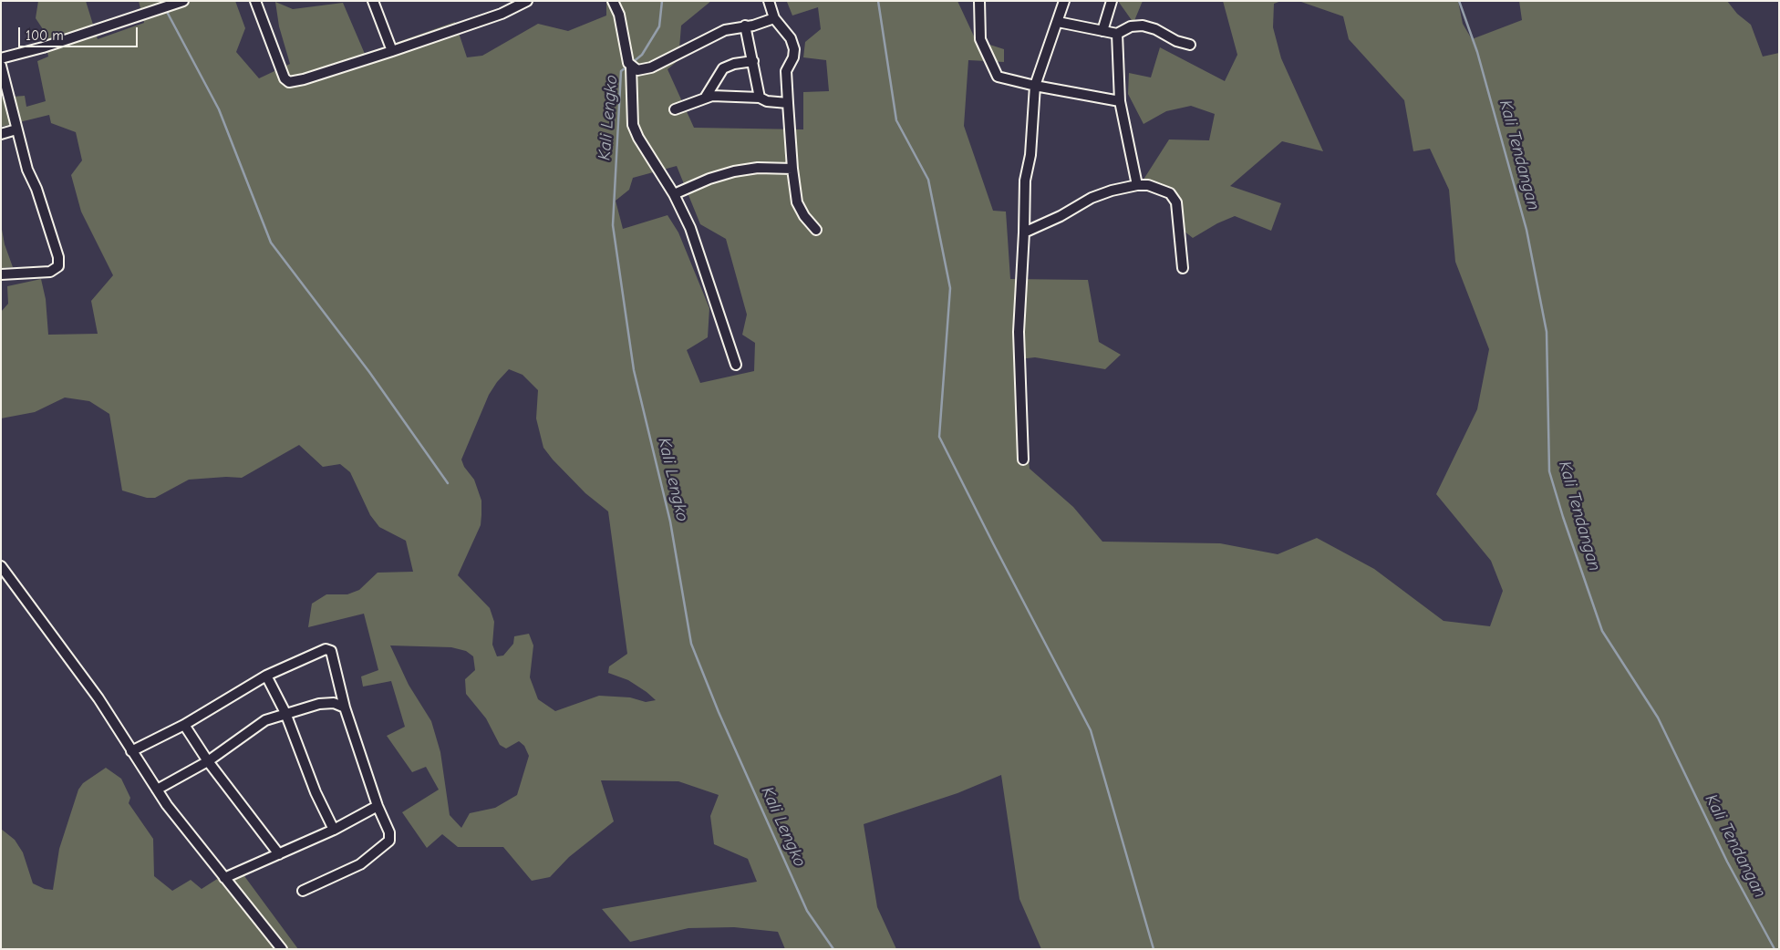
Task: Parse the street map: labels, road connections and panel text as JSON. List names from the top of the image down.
{
  "water": ["Kali Lengko", "Kali Tendangan"],
  "scale_bar": "100 m"
}
